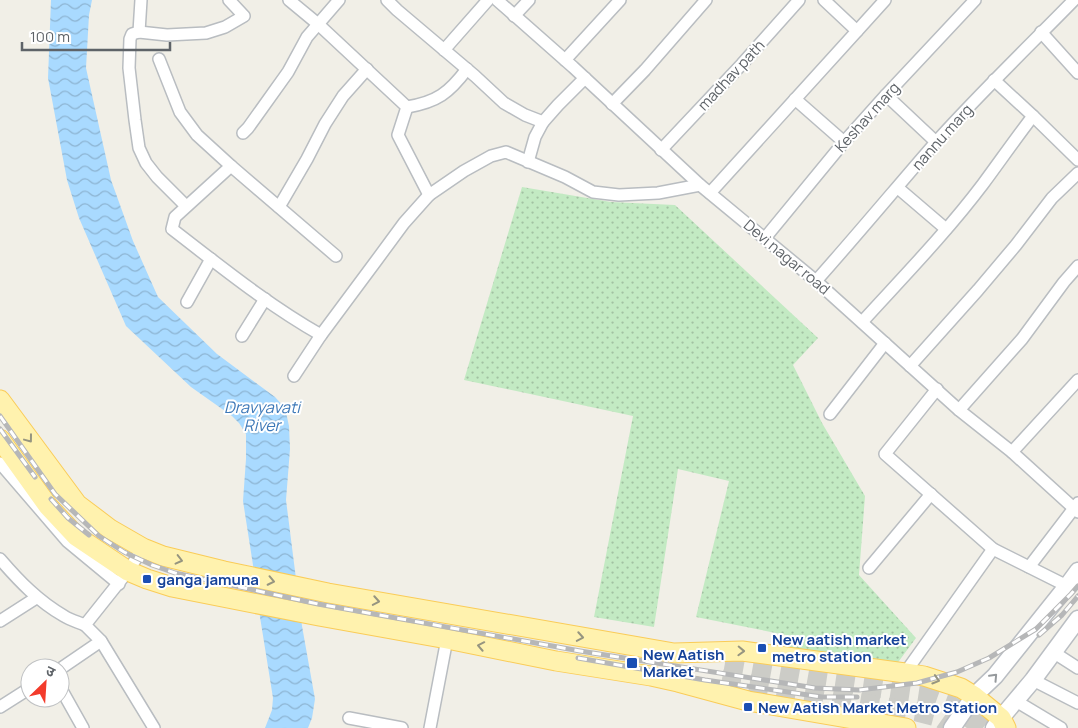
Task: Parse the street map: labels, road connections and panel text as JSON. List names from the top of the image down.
{
  "streets": {
    "street": [
      "madhav path",
      "Keshav marg",
      "nannu marg",
      "Devi nagar road"
    ]
  },
  "crossings": [
    ["madhav path", "Devi nagar road"],
    ["Keshav marg", "Devi nagar road"],
    ["nannu marg", "Devi nagar road"]
  ],
  "water": ["Dravyavati River"],
  "places": {
    "transit": [
      "ganga jamuna",
      "New aatish market metro station",
      "New Aatish Market",
      "New Aatish Market Metro Station"
    ]
  },
  "scale_bar": "100 m",
  "north": "top right"
}
